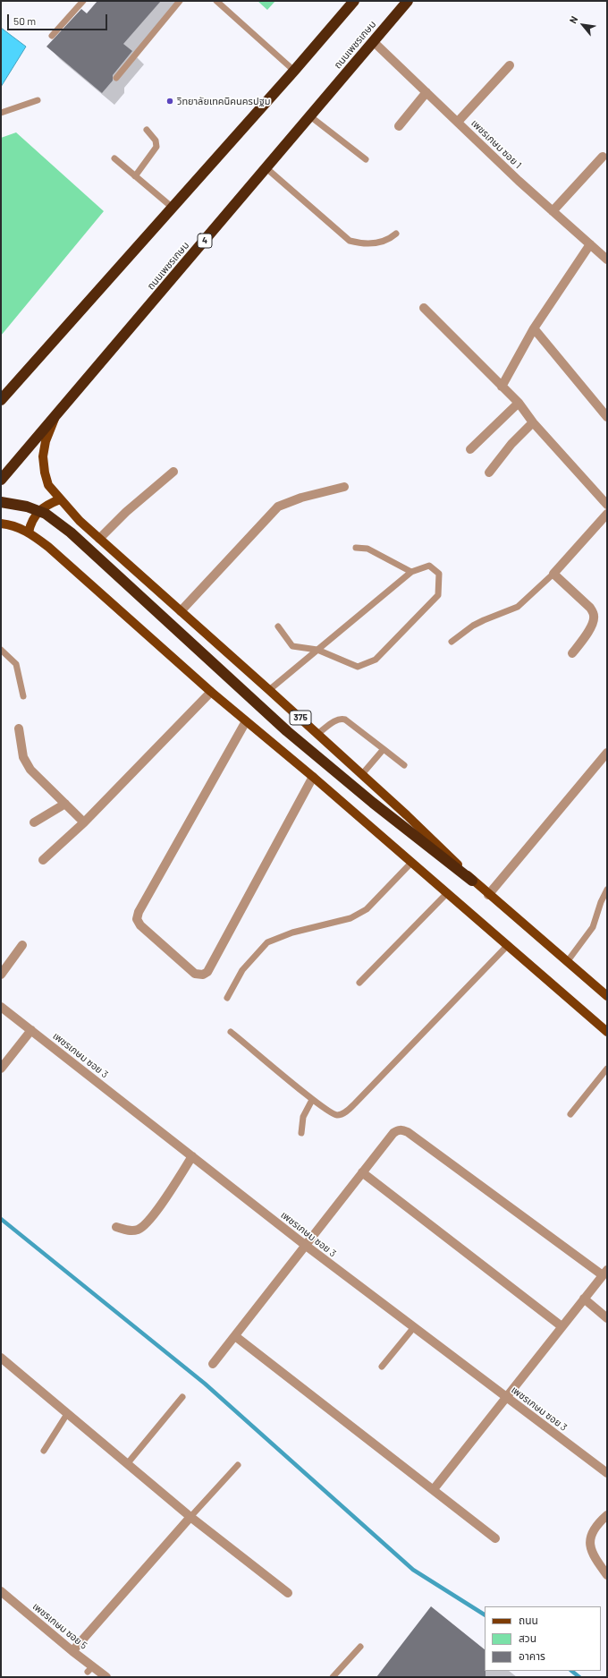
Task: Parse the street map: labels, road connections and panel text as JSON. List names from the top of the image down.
{
  "streets": {
    "highway": ["ถนนเพชรเกษม", "4"],
    "main road": ["375"],
    "street": ["เพชรเกษม ซอย 1", "เพชรเกษม ซอย 3", "เพชรเกษม ซอย 5"]
  },
  "crossings": [
    ["ถนนเพชรเกษม", "เพชรเกษม ซอย 1"],
    ["ถนนเพชรเกษม", "375"]
  ],
  "places": ["วิทยาลัยเทคนิคนครปฐม"],
  "legend": ["ถนน", "สวน", "อาคาร"],
  "scale_bar": "50 m",
  "north": "top left"
}
